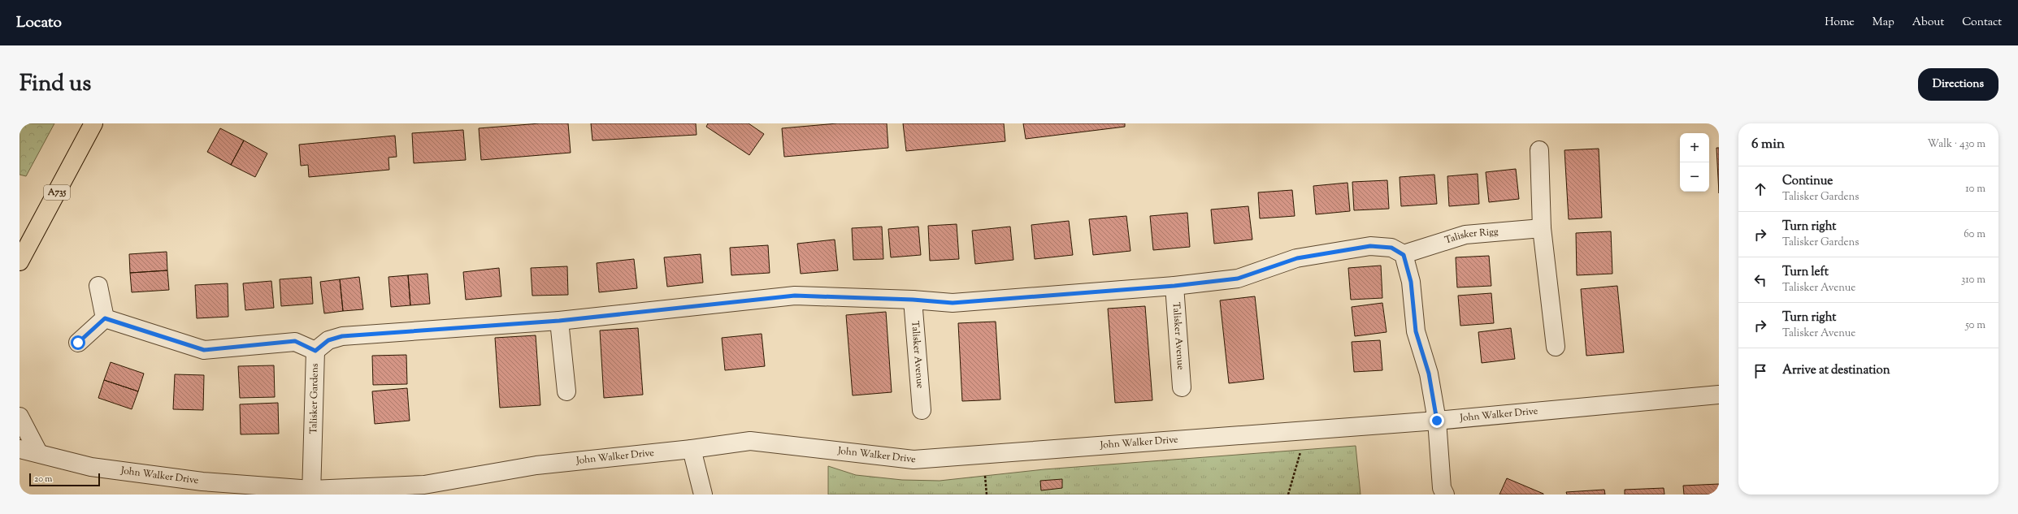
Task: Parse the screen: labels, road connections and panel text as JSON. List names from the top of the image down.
{
  "streets": {
    "main road": ["A735"],
    "street": [
      "Talisker Rigg",
      "Talisker Avenue",
      "Talisker Gardens",
      "John Walker Drive"
    ]
  },
  "crossings": [
    ["Talisker Gardens", "John Walker Drive"]
  ],
  "scale_bar": "20 m",
  "page": {
    "header": "Locato",
    "nav": [
      "Home",
      "Map",
      "About",
      "Contact"
    ],
    "title": "Find us",
    "buttons": "Directions",
    "heading": ["6 min", "Walk · 430 m"],
    "map_buttons": ["+", "−"],
    "list": [
      ["Continue", "Talisker Gardens", "10 m"],
      ["Turn right", "Talisker Gardens", "60 m"],
      ["Turn left", "Talisker Avenue", "310 m"],
      ["Turn right", "Talisker Avenue", "50 m"],
      "Arrive at destination"
    ],
    "scale": "20 m"
  }
}
